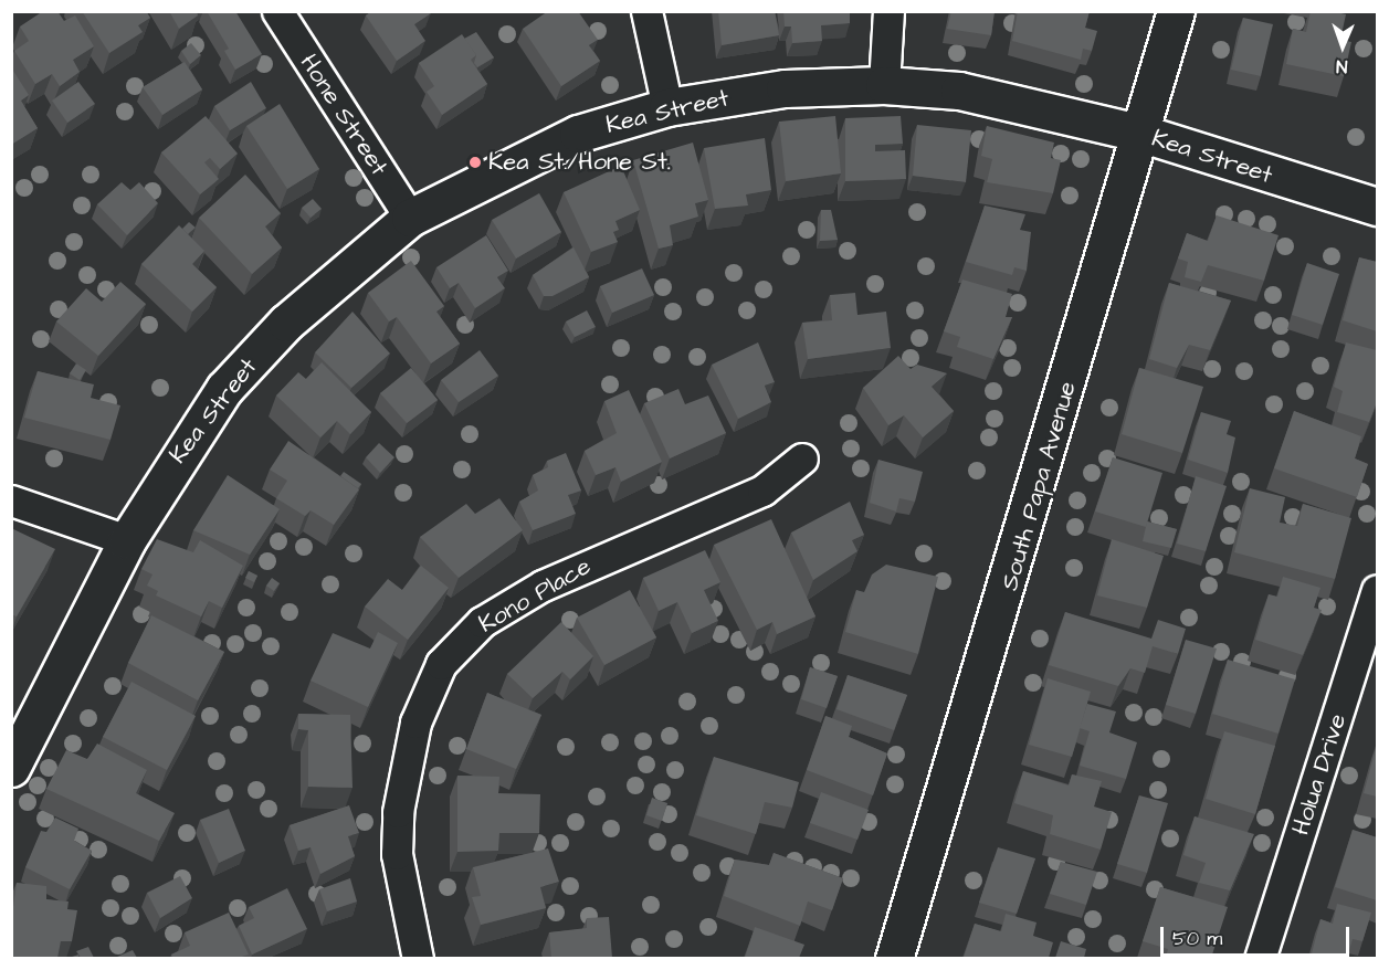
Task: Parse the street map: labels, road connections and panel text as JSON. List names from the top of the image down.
{
  "streets": {
    "street": [
      "Kea Street",
      "Hone Street",
      "South Papa Avenue",
      "Kono Place",
      "Holua Drive"
    ]
  },
  "crossings": [
    ["Kea Street", "Hone Street"],
    ["Kea Street", "South Papa Avenue"]
  ],
  "places": ["Kea St./Hone St."],
  "scale_bar": "50 m",
  "north": "bottom"
}
